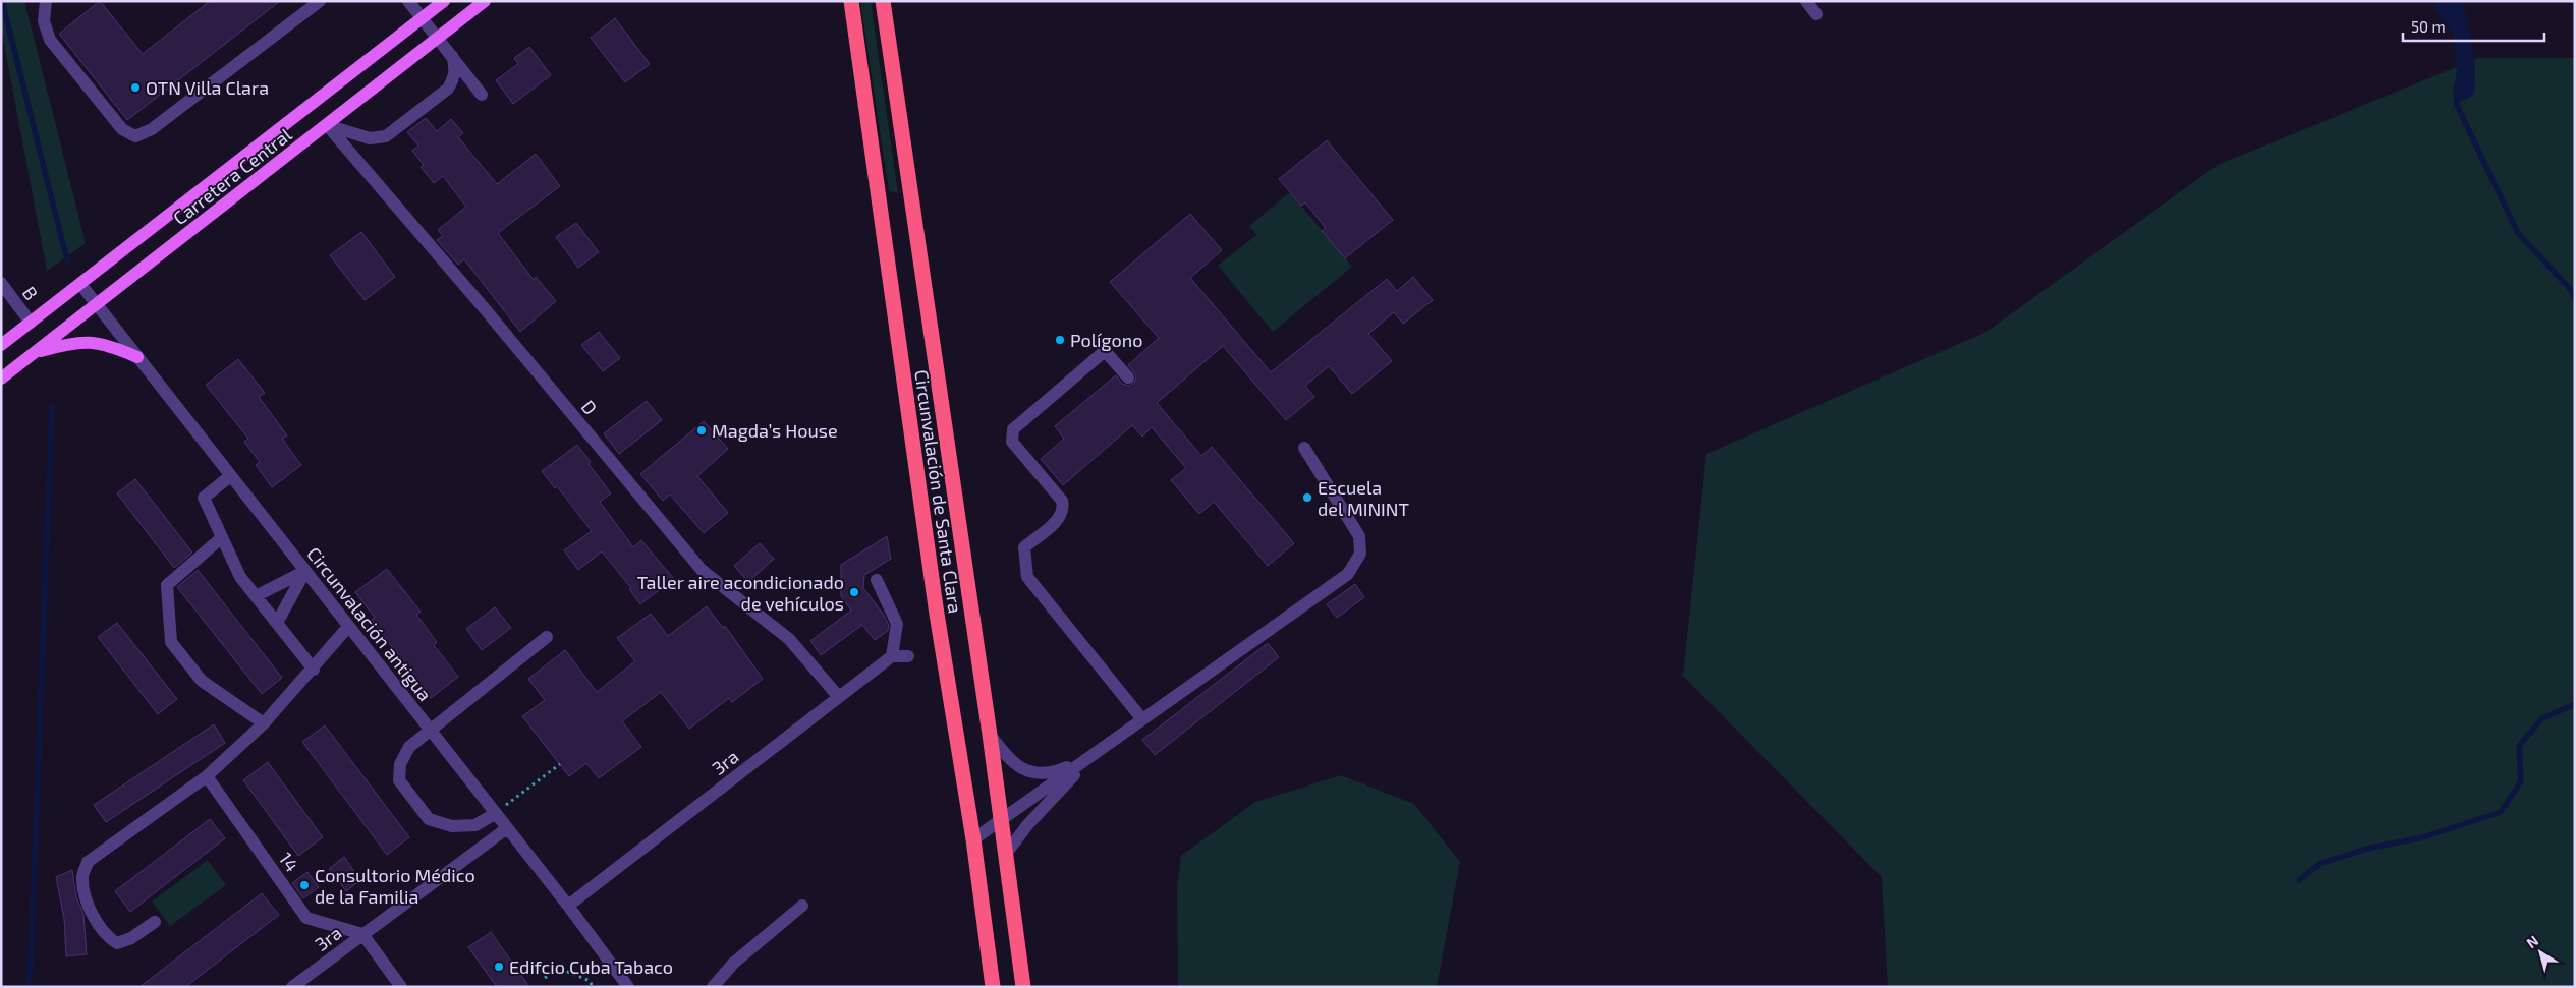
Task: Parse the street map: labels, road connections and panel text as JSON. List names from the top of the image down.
{
  "streets": {
    "highway": ["Circunvalación de Santa Clara"],
    "main road": ["Carretera Central"],
    "street": [
      "B",
      "D",
      "Circunvalación antigua",
      "3ra",
      "14"
    ]
  },
  "crossings": [
    ["Carretera Central", "B"],
    ["Carretera Central", "D"],
    ["Carretera Central", "Circunvalación antigua"],
    ["D", "3ra"],
    ["Circunvalación antigua", "3ra"],
    ["3ra", "14"]
  ],
  "places": [
    "OTN Villa Clara",
    "Polígono",
    "Magda’s House",
    "Escuela del MININT",
    "Taller aire acondicionado de vehículos",
    "Consultorio Médico de la Familia",
    "Edifcio Cuba Tabaco"
  ],
  "scale_bar": "50 m",
  "north": "top left"
}
